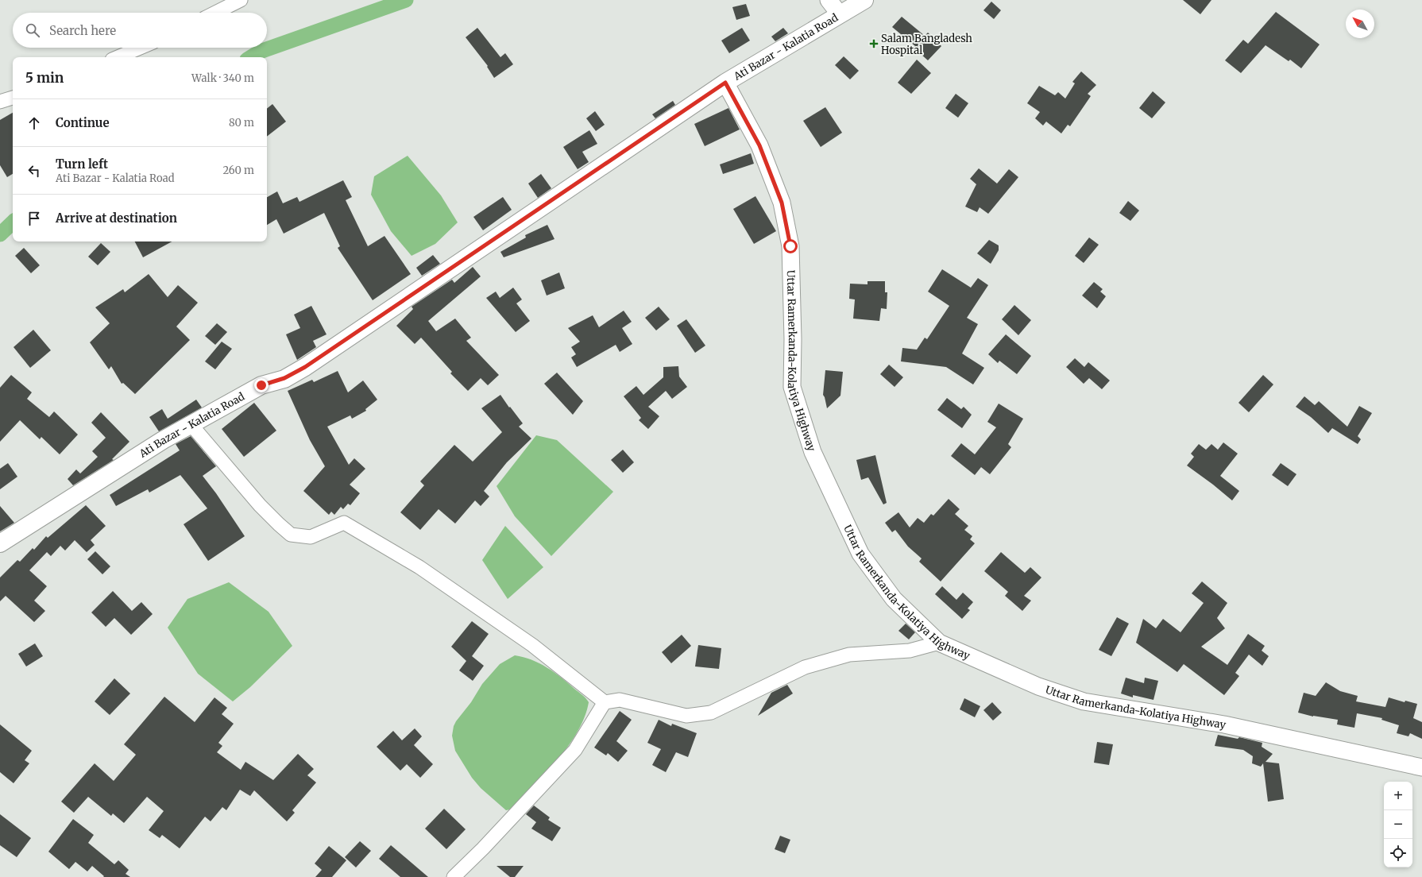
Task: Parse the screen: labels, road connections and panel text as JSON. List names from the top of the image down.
{
  "streets": {
    "main road": ["Ati Bazar - Kalatia Road"],
    "street": ["Uttar Ramerkanda-Kolatiya Highway"]
  },
  "crossings": [
    ["Ati Bazar - Kalatia Road", "Uttar Ramerkanda-Kolatiya Highway"]
  ],
  "places": {
    "health": ["Salam Bangladesh Hospital"]
  },
  "north": "top left",
  "page": {
    "search": "Search here",
    "heading": ["5 min", "Walk · 340 m"],
    "list": [
      ["Continue", "80 m"],
      ["Turn left", "Ati Bazar - Kalatia Road", "260 m"],
      "Arrive at destination"
    ],
    "map_buttons": ["+", "−"]
  }
}
